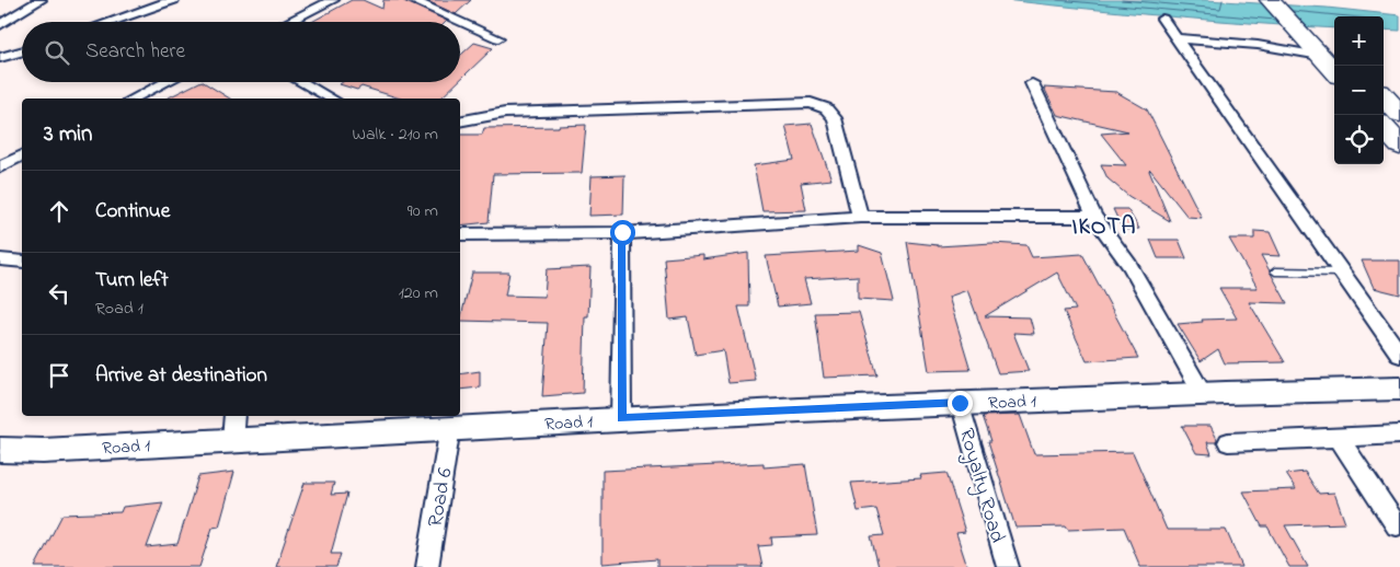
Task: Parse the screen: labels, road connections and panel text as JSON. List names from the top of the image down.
{
  "streets": {
    "street": ["Road 1", "Royalty Road", "Road 6"]
  },
  "crossings": [
    ["Road 1", "Royalty Road"],
    ["Road 1", "Road 6"]
  ],
  "districts": ["IKOTA"],
  "page": {
    "map_buttons": ["+", "−"],
    "search": "Search here",
    "heading": ["3 min", "Walk · 210 m"],
    "list": [
      ["Continue", "90 m"],
      ["Turn left", "Road 1", "120 m"],
      "Arrive at destination"
    ]
  }
}
